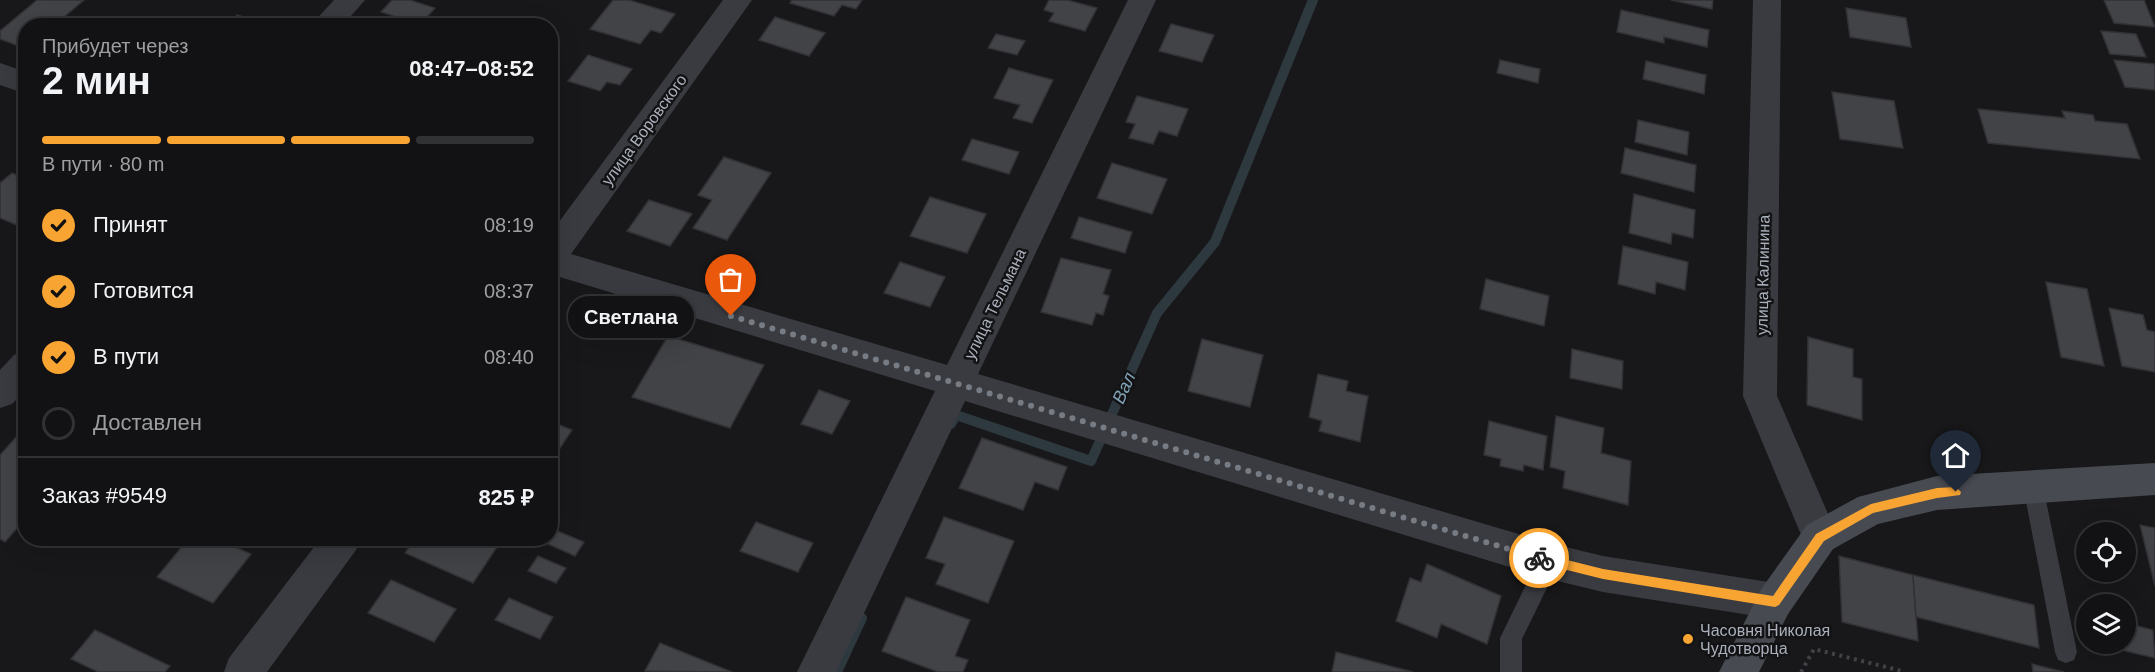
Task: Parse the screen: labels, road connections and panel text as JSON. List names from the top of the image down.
{
  "streets": {
    "street": ["улица Воровского", "улица Калинина", "улица Тельмана"]
  },
  "water": ["Вал"],
  "places": ["Светлана", "Часовня Николая Чудотворца"],
  "page": {
    "heading": ["2 мин", "Прибудет через", "08:47–08:52"],
    "panel": ["Заказ #9549", "825 ₽"],
    "bar": "В пути · 80 m",
    "list": [
      ["Принят", "08:19"],
      ["Готовится", "08:37"],
      ["В пути", "08:40"],
      "Доставлен"
    ],
    "bubble": "Светлана"
  }
}
